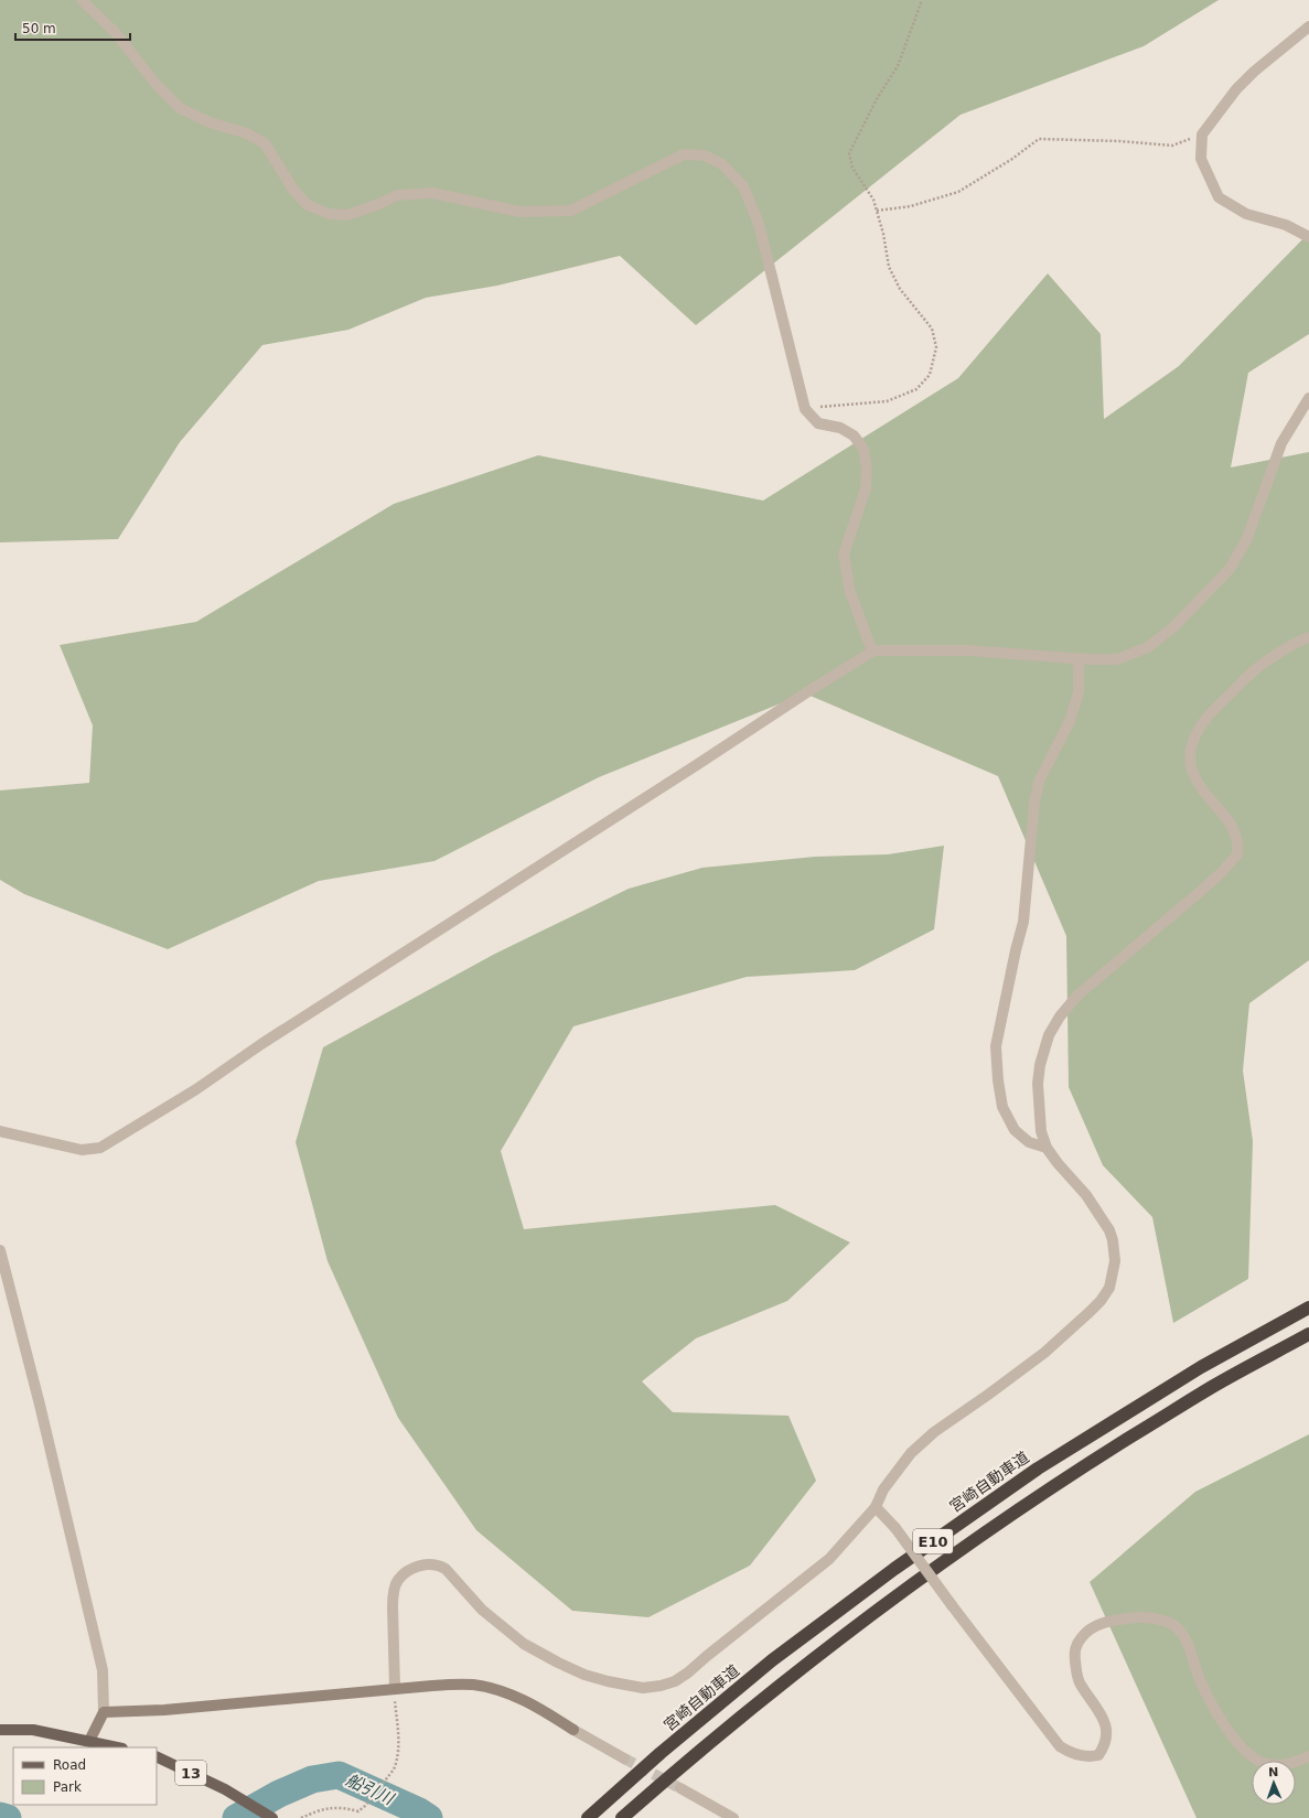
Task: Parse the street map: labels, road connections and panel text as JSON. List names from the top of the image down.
{
  "streets": {
    "highway": ["宮崎自動車道", "E10"],
    "main road": ["13"]
  },
  "water": ["船引川"],
  "legend": ["Road", "Park"],
  "scale_bar": "50 m",
  "north": "top"
}
